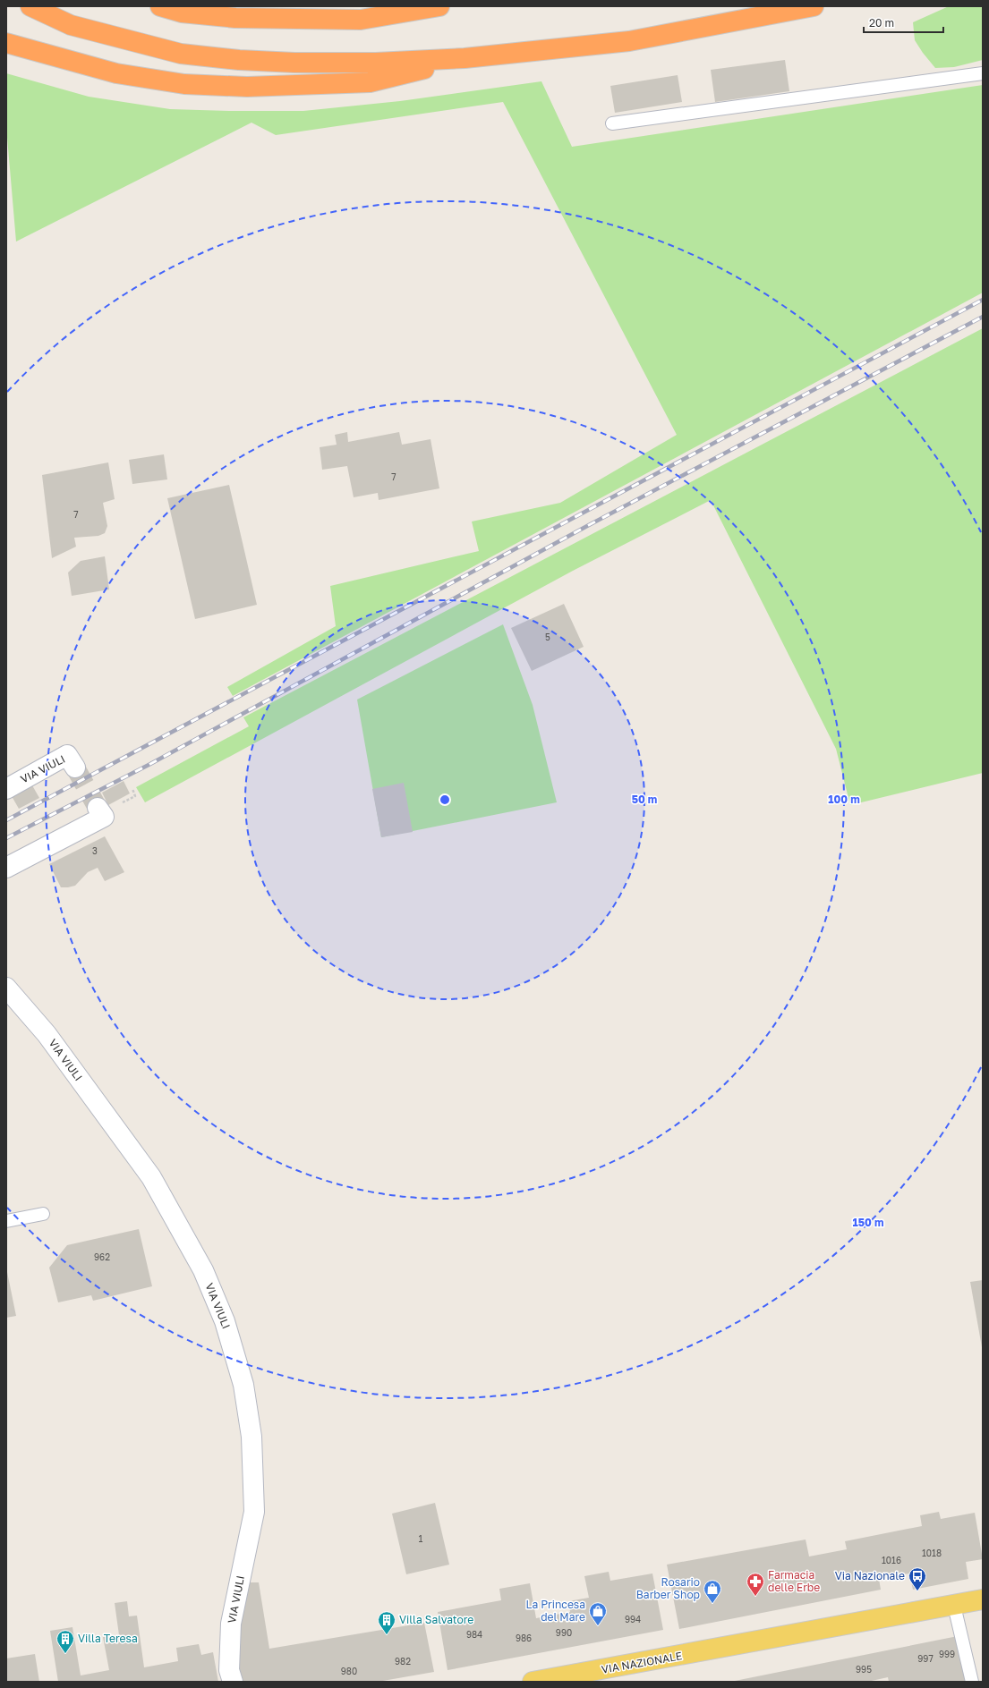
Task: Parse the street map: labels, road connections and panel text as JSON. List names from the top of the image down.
{
  "streets": {
    "main road": ["VIA NAZIONALE"],
    "street": ["VIA VIULI"]
  },
  "places": {
    "bus stop": ["Via Nazionale"],
    "pharmacy": ["Farmacia delle Erbe"],
    "shop": ["Rosario Barber Shop", "La Princesa del Mare"],
    "building": ["Villa Salvatore", "Villa Teresa"]
  },
  "house_numbers": [
    "7",
    "7",
    "5",
    "3",
    "962",
    "1",
    "1018",
    "1016",
    "994",
    "990",
    "984",
    "986",
    "999",
    "997",
    "982",
    "995",
    "980"
  ],
  "scale_bar": "20 m",
  "rings": ["50 m", "100 m", "150 m"]
}
